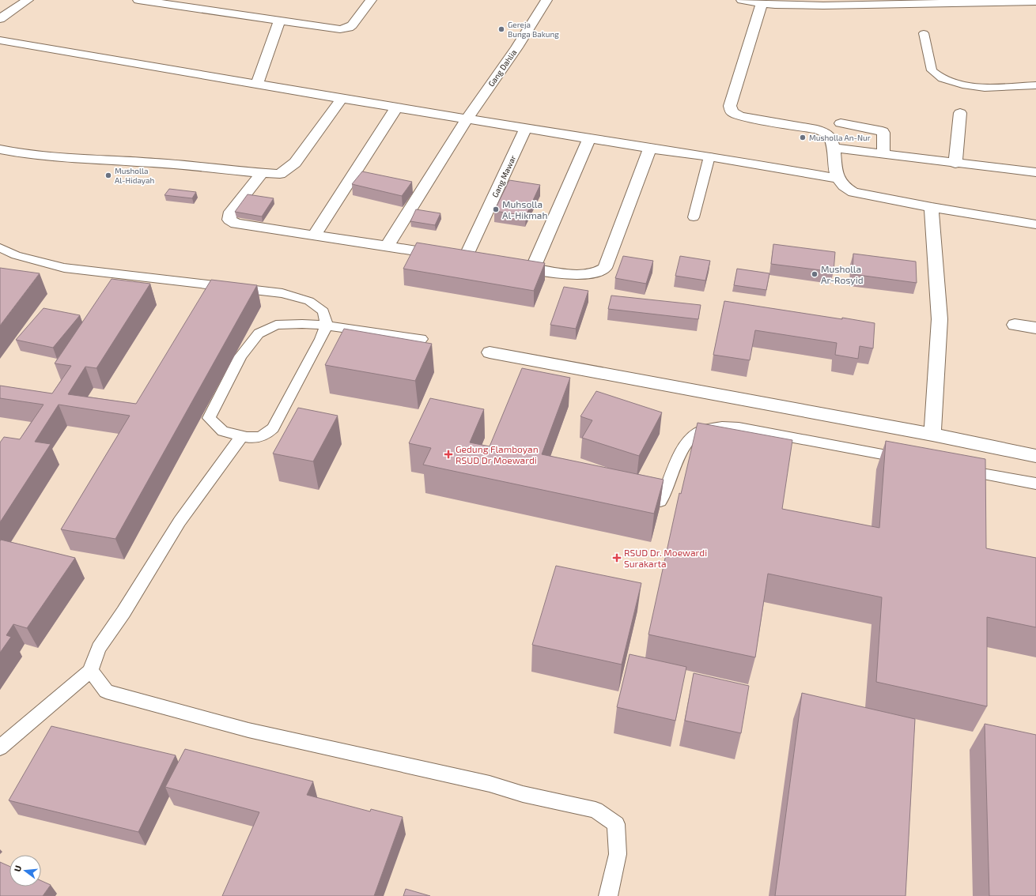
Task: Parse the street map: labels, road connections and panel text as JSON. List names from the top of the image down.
{
  "streets": {
    "street": ["Gang Dahlia", "Gang Mawar"]
  },
  "crossings": [
    ["Gang Dahlia", "Gang Mawar"]
  ],
  "places": {
    "other": [
      "Gereja Bunga Bakung",
      "Musholla An-Nur",
      "Musholla Al-Hidayah",
      "Muhsolla Al-Hikmah",
      "Musholla Ar-Rosyid"
    ],
    "health": ["Gedung Flamboyan RSUD Dr Moewardi", "RSUD Dr. Moewardi Surakarta"]
  },
  "north": "left"
}
